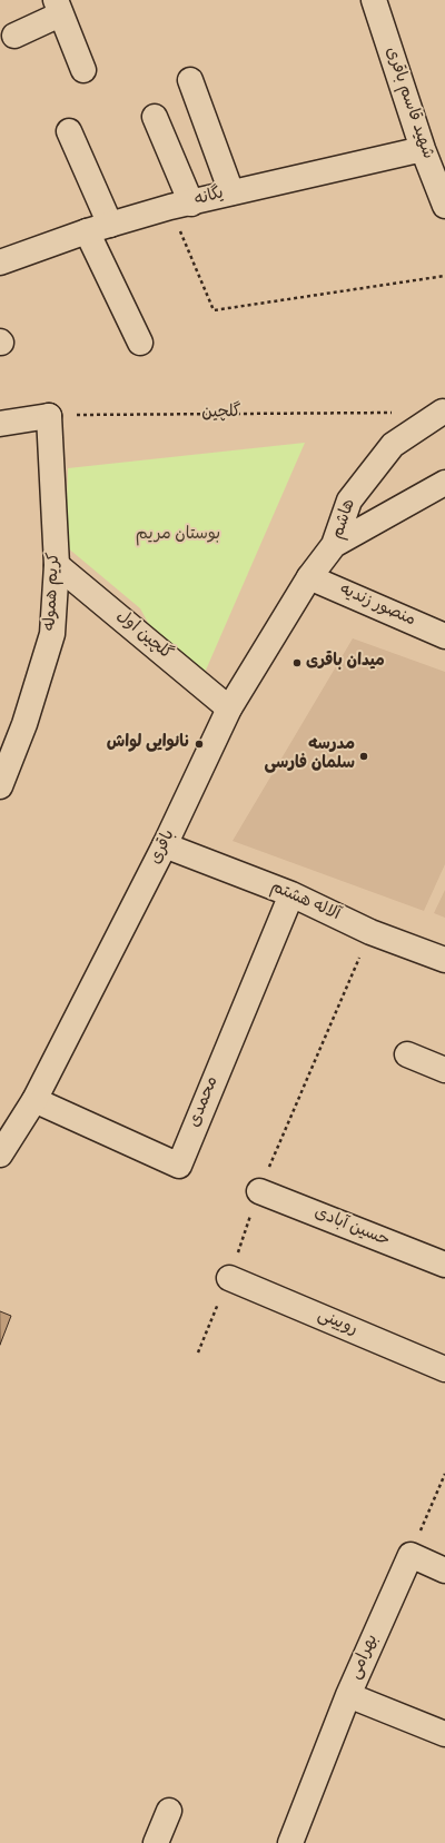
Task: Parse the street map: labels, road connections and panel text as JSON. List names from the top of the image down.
{
  "streets": {
    "street": [
      "شهید قاسم باقری",
      "یگانه",
      "هاشم",
      "کریم هموله",
      "منصور زندیه",
      "گلچین اول",
      "باقری",
      "آلاله هشتم",
      "محمدی",
      "حسین آبادی",
      "رویینی",
      "بهرامی"
    ],
    "path": ["گلچین"]
  },
  "crossings": [
    ["شهید قاسم باقری", "یگانه"],
    ["گلچین", "کریم هموله"],
    ["هاشم", "باقری"],
    ["کریم هموله", "گلچین اول"],
    ["منصور زندیه", "باقری"],
    ["گلچین اول", "باقری"],
    ["باقری", "آلاله هشتم"],
    ["باقری", "محمدی"],
    ["آلاله هشتم", "محمدی"]
  ],
  "parks": ["بوستان مریم"],
  "places": ["میدان باقری", "نانوایی لواش", "مدرسه سلمان فارسی"]
}
